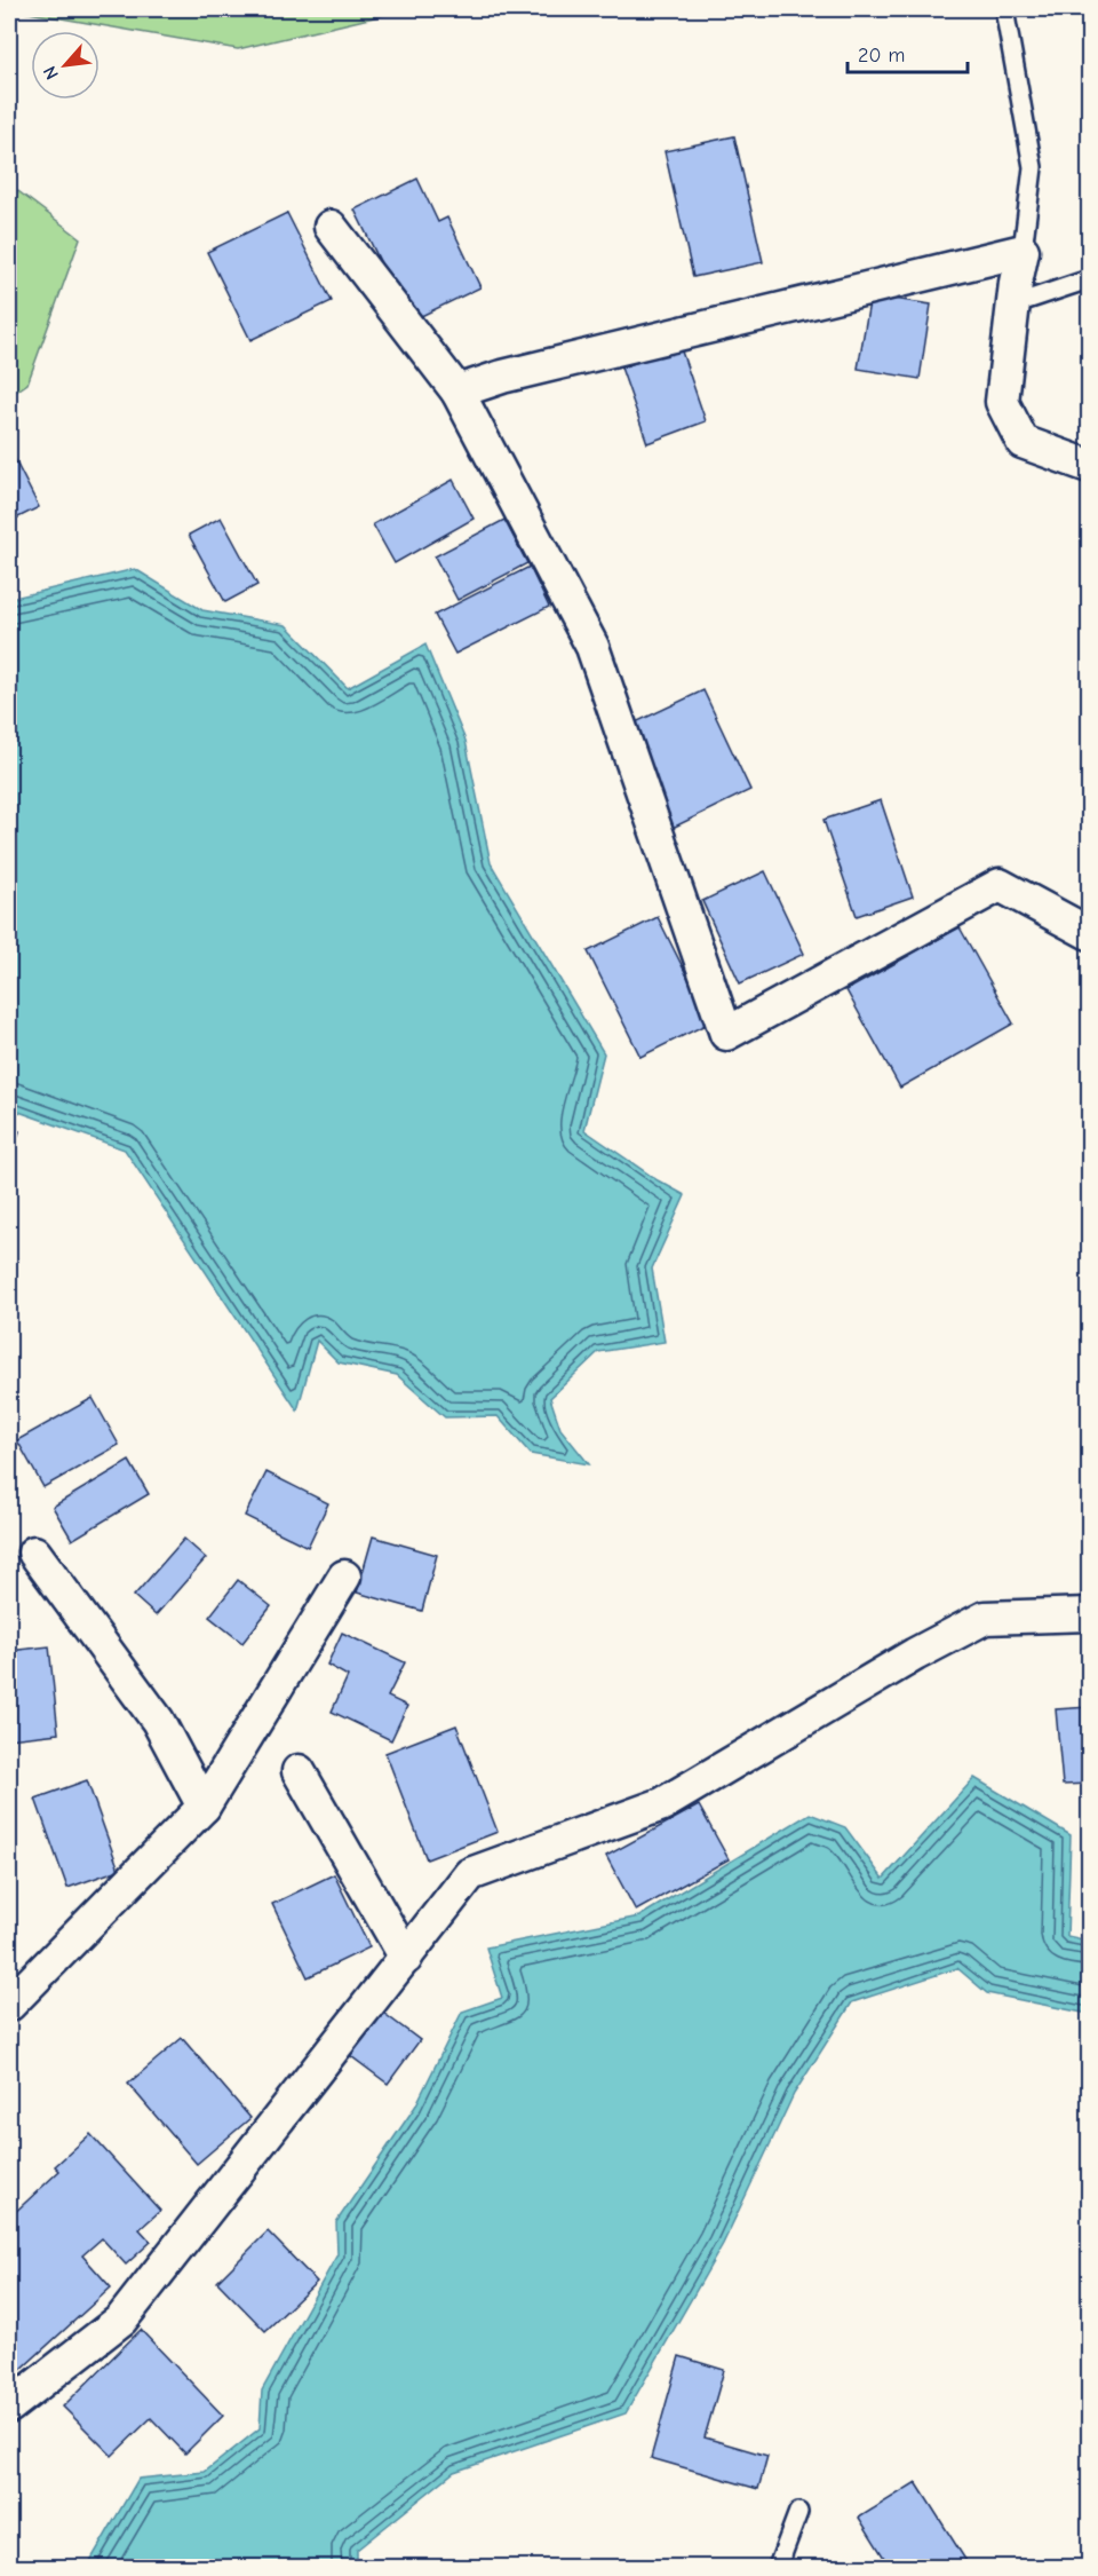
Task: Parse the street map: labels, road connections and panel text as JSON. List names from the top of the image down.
{
  "scale_bar": "20 m",
  "north": "bottom left"
}
